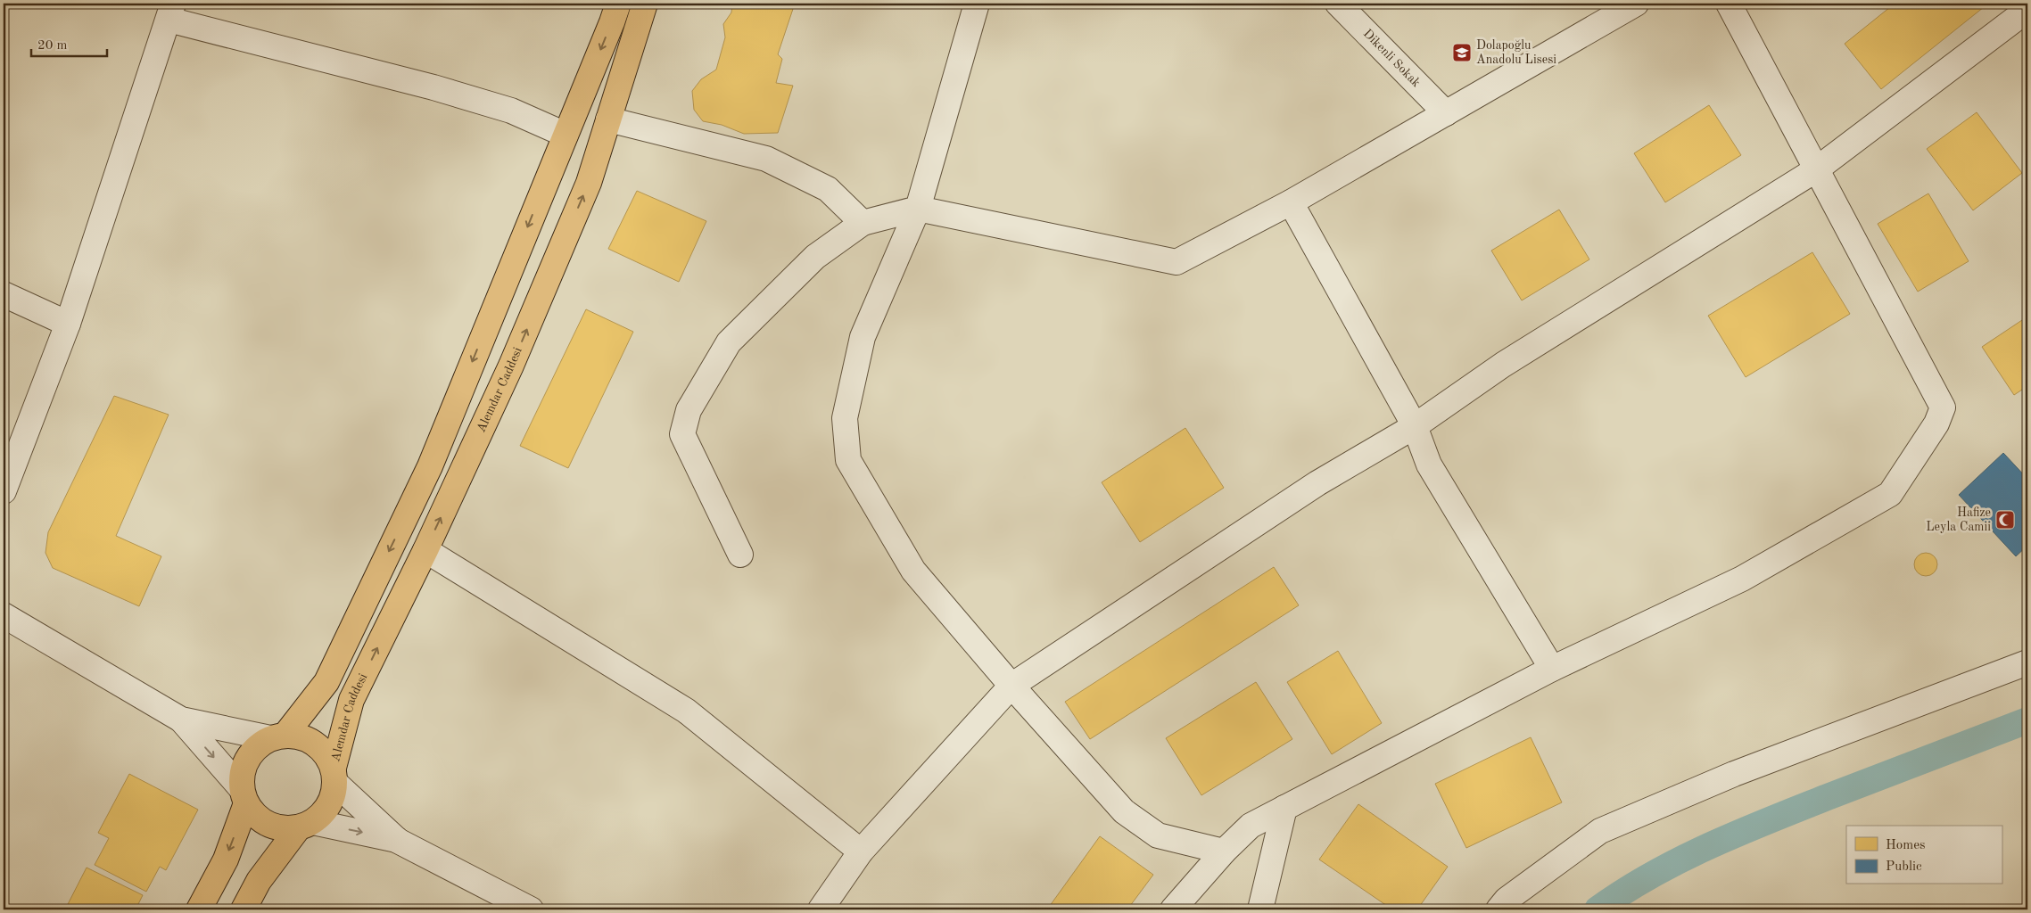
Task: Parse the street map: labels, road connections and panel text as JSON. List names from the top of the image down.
{
  "streets": {
    "main road": ["Alemdar Caddesi"],
    "street": ["Dikenli Sokak"]
  },
  "places": {
    "school or university": ["Dolapoğlu Anadolu Lisesi"],
    "mosque": ["Hafize Leyla Camii"]
  },
  "legend": ["Homes", "Public"],
  "scale_bar": "20 m"
}
